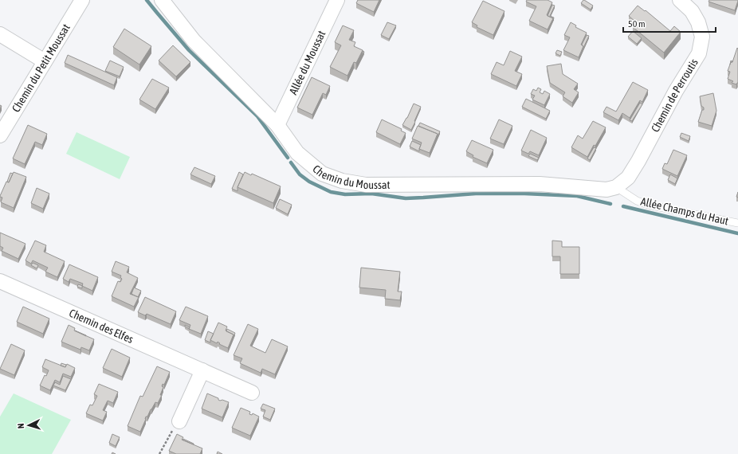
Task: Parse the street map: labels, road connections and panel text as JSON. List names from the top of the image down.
{
  "streets": {
    "street": [
      "Allée du Moussat",
      "Chemin du Petit Moussat",
      "Chemin de Perroutis",
      "Chemin du Moussat",
      "Chemin des Elfes"
    ],
    "lane": ["Allée Champs du Haut"]
  },
  "crossings": [
    ["Allée du Moussat", "Chemin du Moussat"],
    ["Chemin de Perroutis", "Chemin du Moussat"],
    ["Chemin de Perroutis", "Allée Champs du Haut"],
    ["Chemin du Moussat", "Allée Champs du Haut"]
  ],
  "scale_bar": "50 m",
  "north": "left"
}
